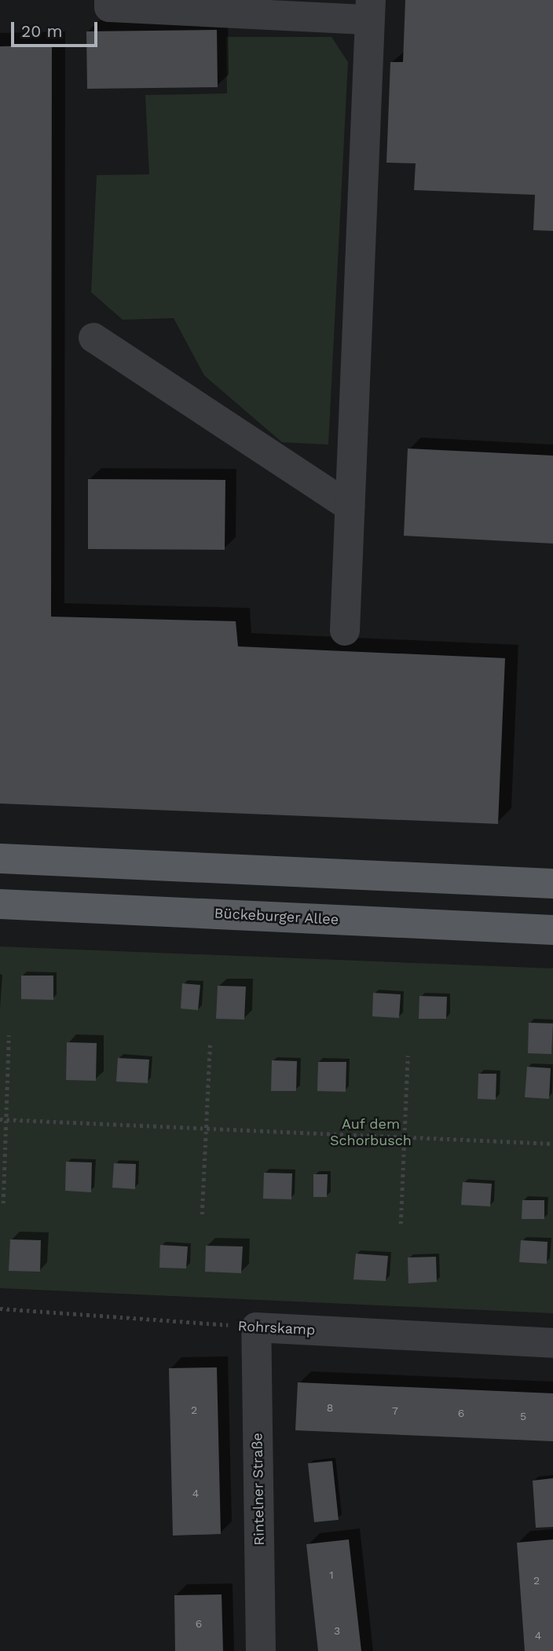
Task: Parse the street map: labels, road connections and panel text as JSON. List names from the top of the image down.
{
  "streets": {
    "main road": ["Bückeburger Allee"],
    "street": ["Rohrskamp", "Rintelner Straße"]
  },
  "crossings": [
    ["Rohrskamp", "Rintelner Straße"]
  ],
  "parks": ["Auf dem Schorbusch"],
  "house_numbers": [
    "8",
    "2",
    "7",
    "6",
    "5",
    "4",
    "1",
    "2",
    "6",
    "3",
    "4"
  ],
  "scale_bar": "20 m"
}
